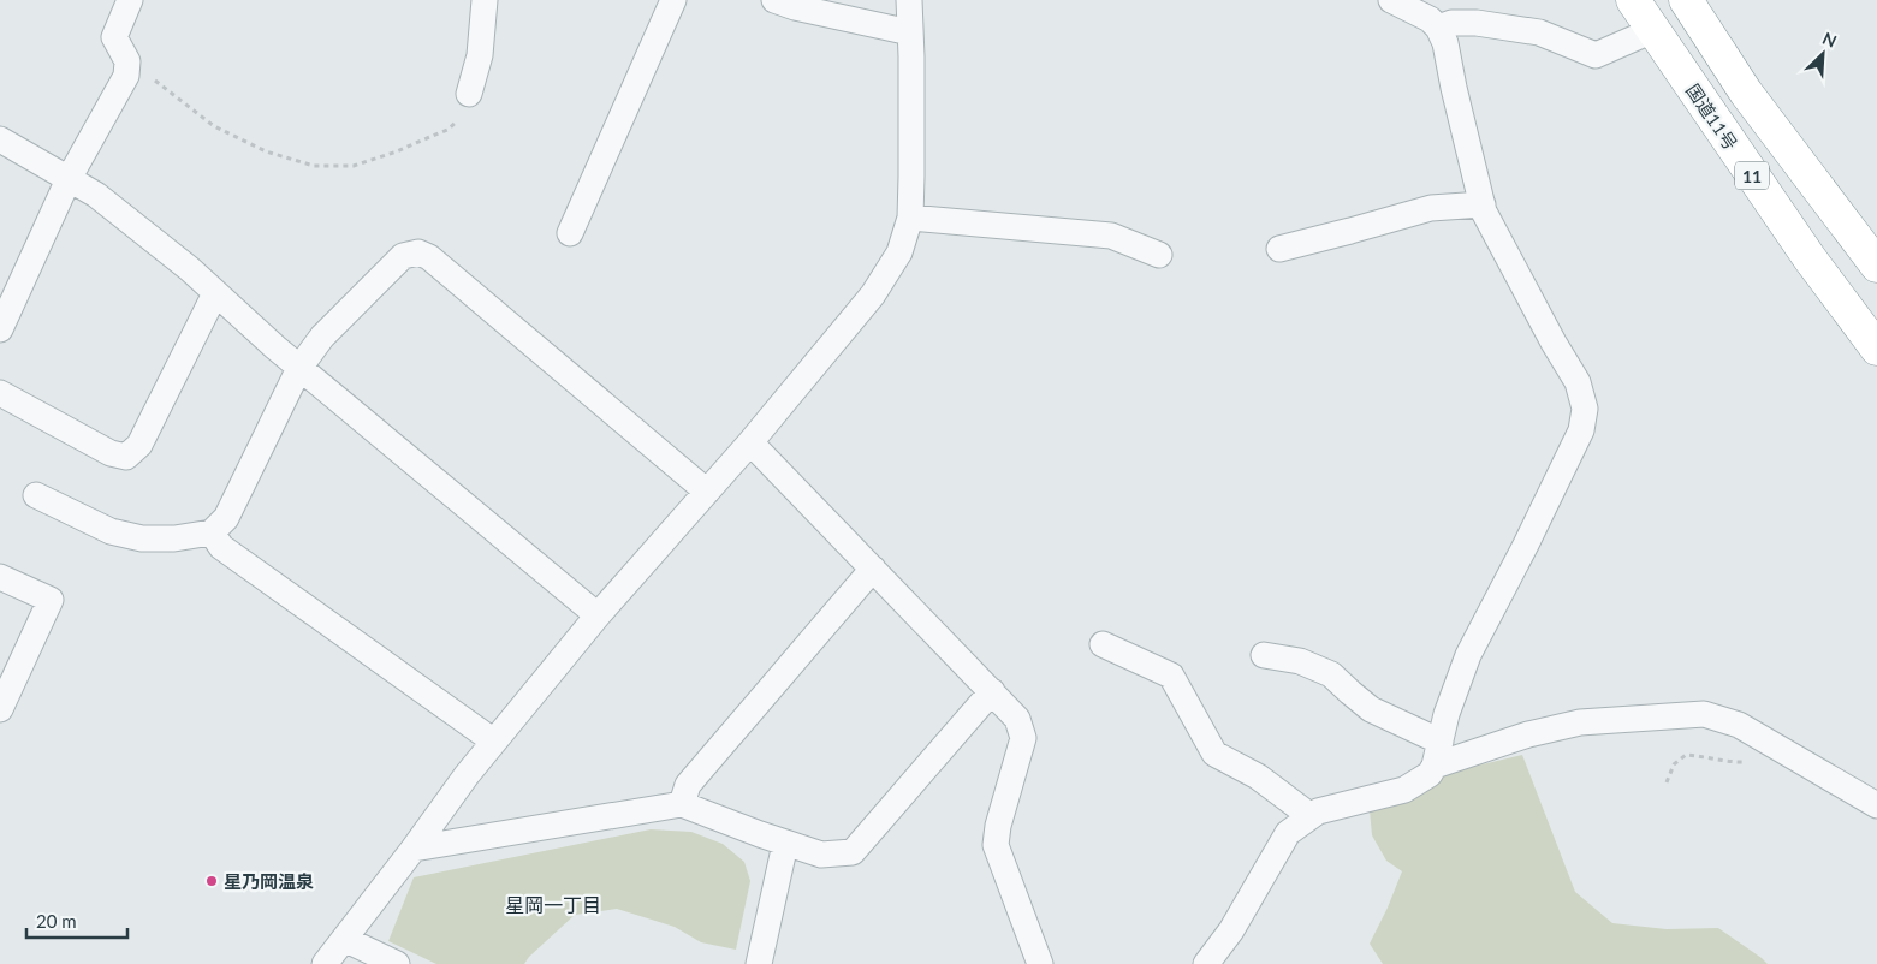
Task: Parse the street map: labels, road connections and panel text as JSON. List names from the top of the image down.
{
  "streets": {
    "highway": ["国道11号", "11"]
  },
  "districts": ["星岡一丁目"],
  "places": ["星乃岡温泉"],
  "scale_bar": "20 m",
  "north": "top right"
}
